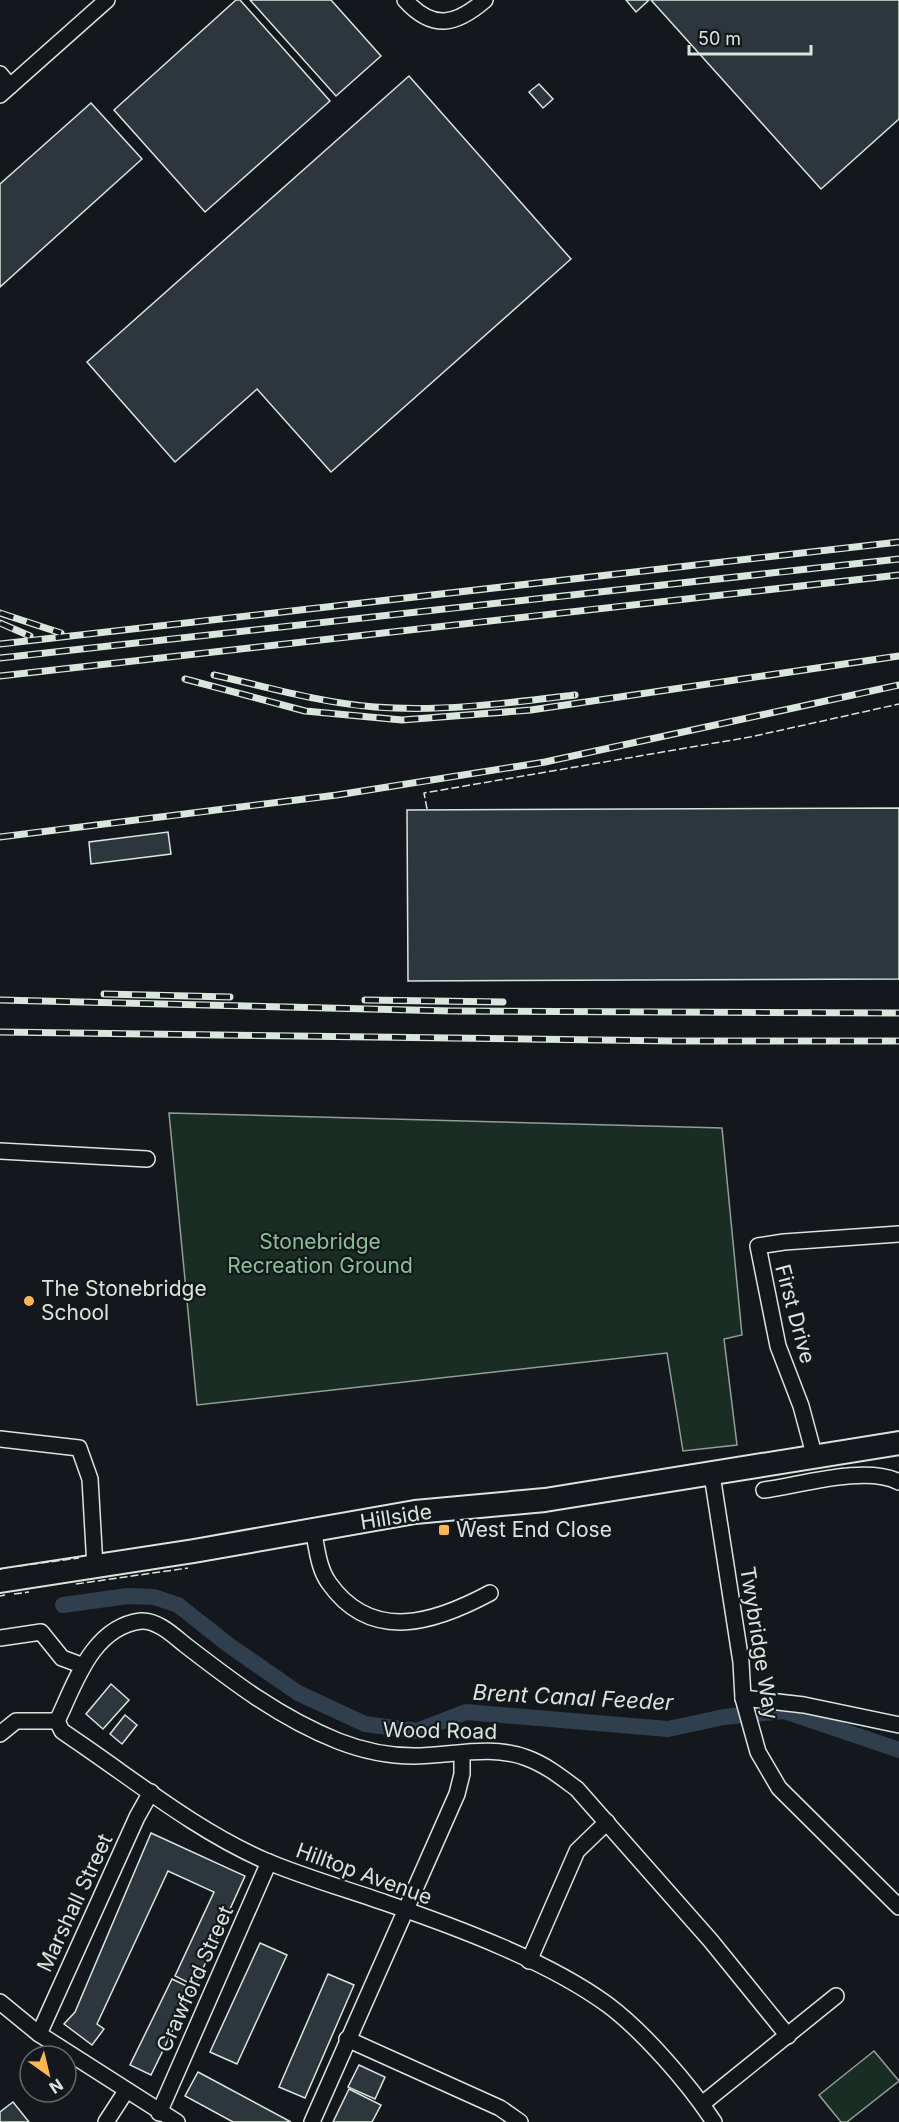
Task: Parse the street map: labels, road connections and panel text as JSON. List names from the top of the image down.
{
  "streets": {
    "main road": ["Hillside"],
    "street": [
      "First Drive",
      "Twybridge Way",
      "Wood Road",
      "Hilltop Avenue",
      "Marshall Street",
      "Crawford Street"
    ]
  },
  "crossings": [
    ["First Drive", "Hillside"],
    ["Hillside", "Twybridge Way"],
    ["Wood Road", "Hilltop Avenue"],
    ["Hilltop Avenue", "Marshall Street"],
    ["Hilltop Avenue", "Crawford Street"]
  ],
  "water": ["Brent Canal Feeder"],
  "parks": ["Stonebridge Recreation Ground"],
  "places": {
    "other": ["The Stonebridge School"],
    "transit": ["West End Close"]
  },
  "scale_bar": "50 m",
  "north": "bottom right"
}
